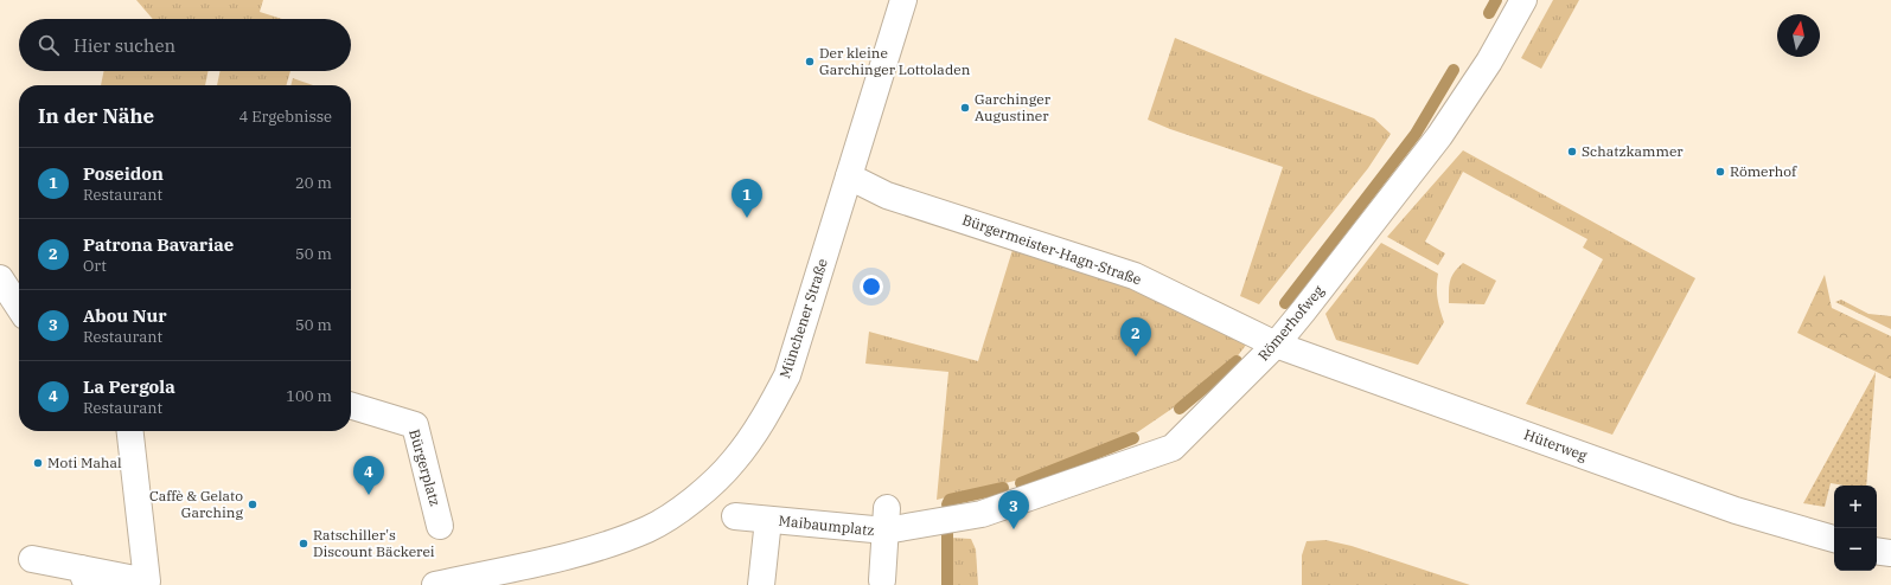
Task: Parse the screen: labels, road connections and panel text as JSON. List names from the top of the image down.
{
  "streets": {
    "street": [
      "Bürgermeister-Hagn-Straße",
      "Münchener Straße",
      "Römerhofweg",
      "Hüterweg",
      "Bürgerplatz",
      "Maibaumplatz"
    ]
  },
  "crossings": [
    ["Bürgermeister-Hagn-Straße", "Münchener Straße"],
    ["Bürgermeister-Hagn-Straße", "Römerhofweg"],
    ["Bürgermeister-Hagn-Straße", "Hüterweg"],
    ["Römerhofweg", "Hüterweg"],
    ["Römerhofweg", "Maibaumplatz"]
  ],
  "places": [
    "Der kleine Garchinger Lottoladen",
    "Garchinger Augustiner",
    "Schatzkammer",
    "Römerhof",
    "Moti Mahal",
    "Caffè & Gelato Garching",
    "Ratschiller's Discount Bäckerei"
  ],
  "north": "top",
  "page": {
    "search": "Hier suchen",
    "heading": ["In der Nähe", "4 Ergebnisse"],
    "list": [
      {
        "mark": "1",
        "name": "Poseidon",
        "note": "Restaurant",
        "value": "20 m"
      },
      {
        "mark": "2",
        "name": "Patrona Bavariae",
        "note": "Ort",
        "value": "50 m"
      },
      {
        "mark": "3",
        "name": "Abou Nur",
        "note": "Restaurant",
        "value": "50 m"
      },
      {
        "mark": "4",
        "name": "La Pergola",
        "note": "Restaurant",
        "value": "100 m"
      }
    ],
    "pins": [
      "1",
      "2",
      "4",
      "3"
    ],
    "map_buttons": ["+", "−"]
  }
}
